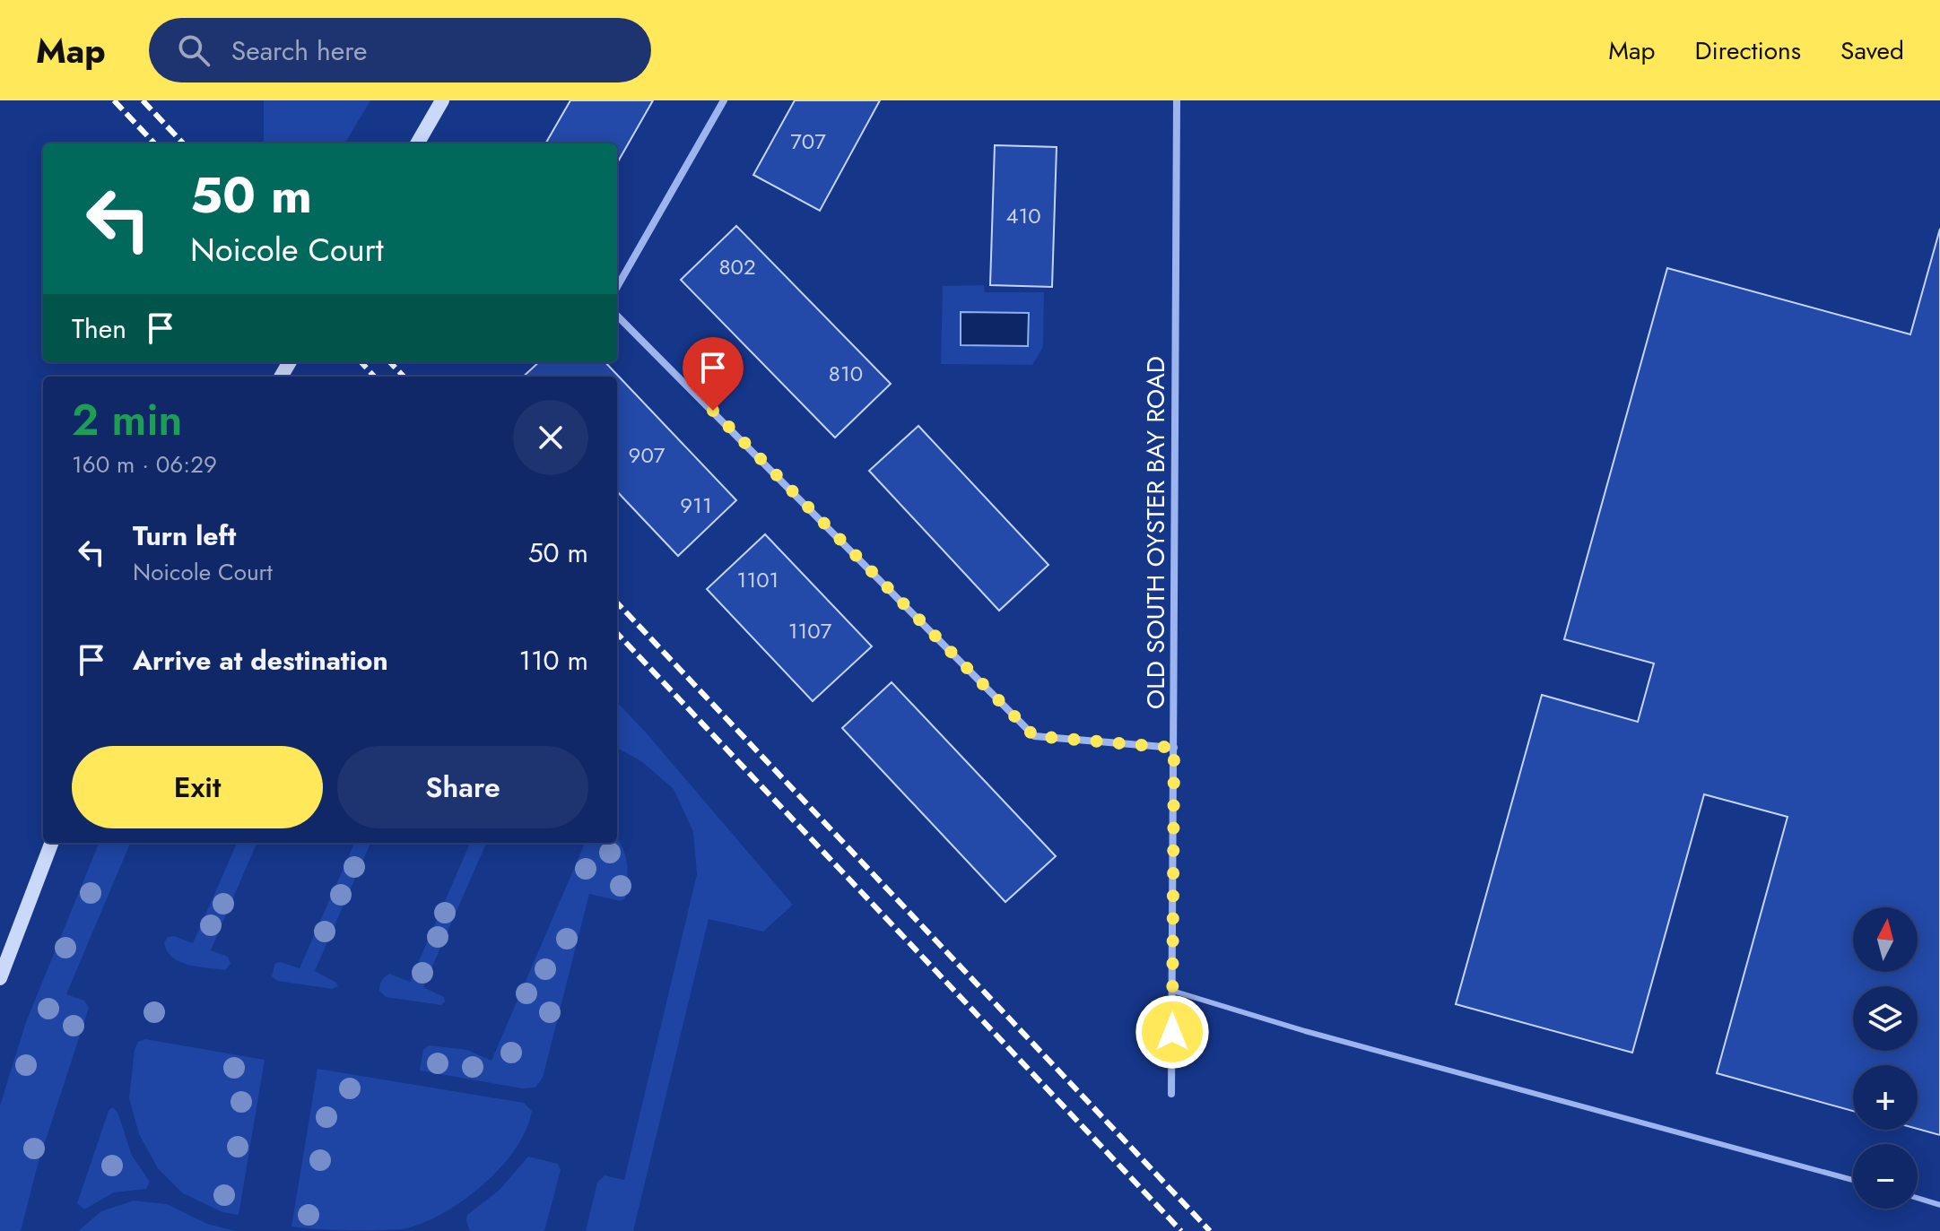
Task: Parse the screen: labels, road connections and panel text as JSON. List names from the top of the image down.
{
  "streets": {
    "street": ["OLD SOUTH OYSTER BAY ROAD"]
  },
  "house_numbers": [
    "707",
    "410",
    "802",
    "810",
    "907",
    "911",
    "1101",
    "1107"
  ],
  "north": "top",
  "page": {
    "header": "Map",
    "search": "Search here",
    "nav": ["Map", "Directions", "Saved"],
    "turn": ["50 m", "Noicole Court"],
    "then": "Then",
    "heading": ["2 min", "160 m · 06:29"],
    "list": [
      {
        "name": "Turn left",
        "note": "Noicole Court",
        "value": "50 m"
      },
      {
        "name": "Arrive at destination",
        "value": "110 m"
      }
    ],
    "buttons": ["Exit", "Share"],
    "map_buttons": ["+", "−"]
  }
}
